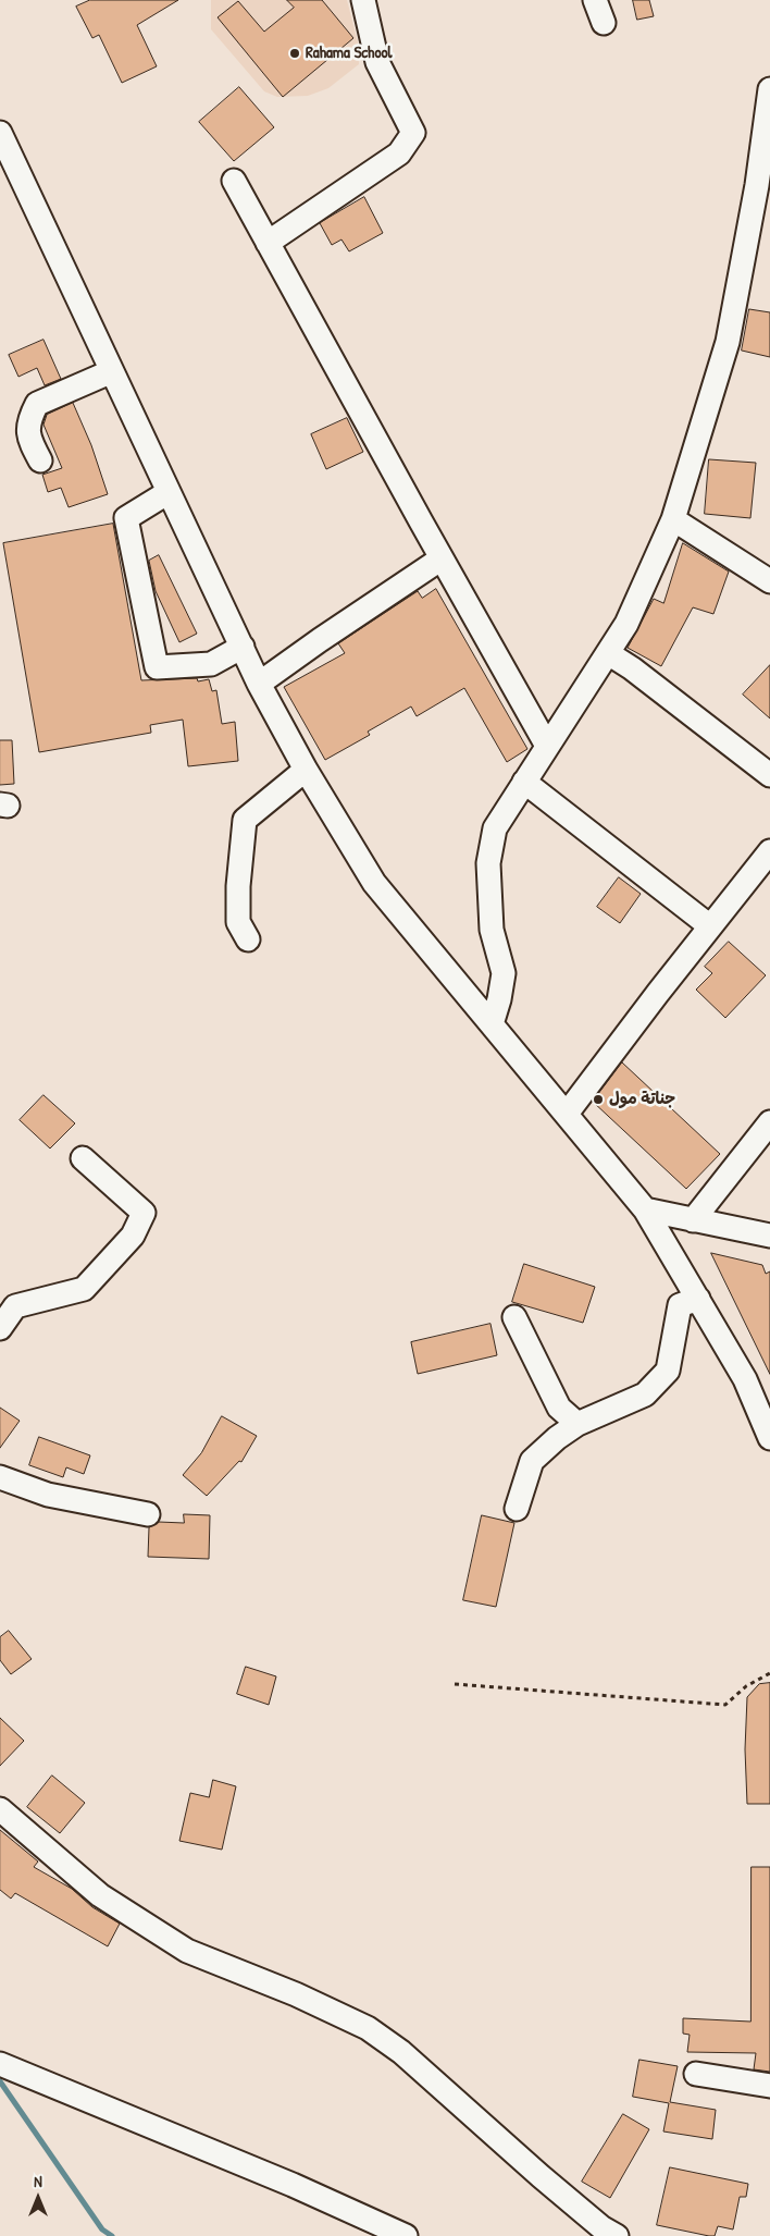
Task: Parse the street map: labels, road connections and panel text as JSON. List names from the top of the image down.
{
  "places": ["Rahama School", "جناتة مول"],
  "north": "top"
}
